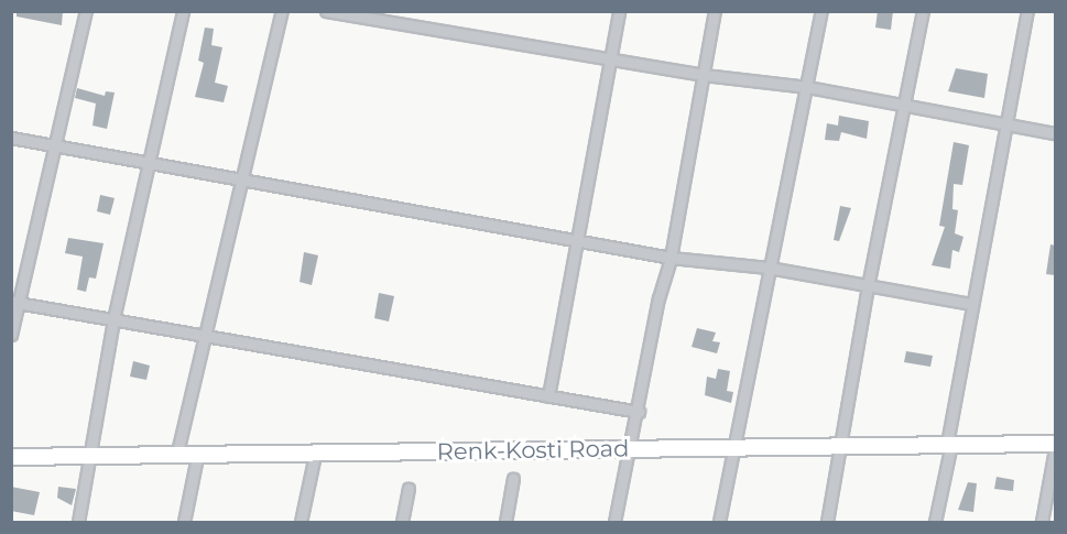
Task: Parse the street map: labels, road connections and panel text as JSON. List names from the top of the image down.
{
  "streets": {
    "main road": ["Renk-Kosti Road"]
  }
}
